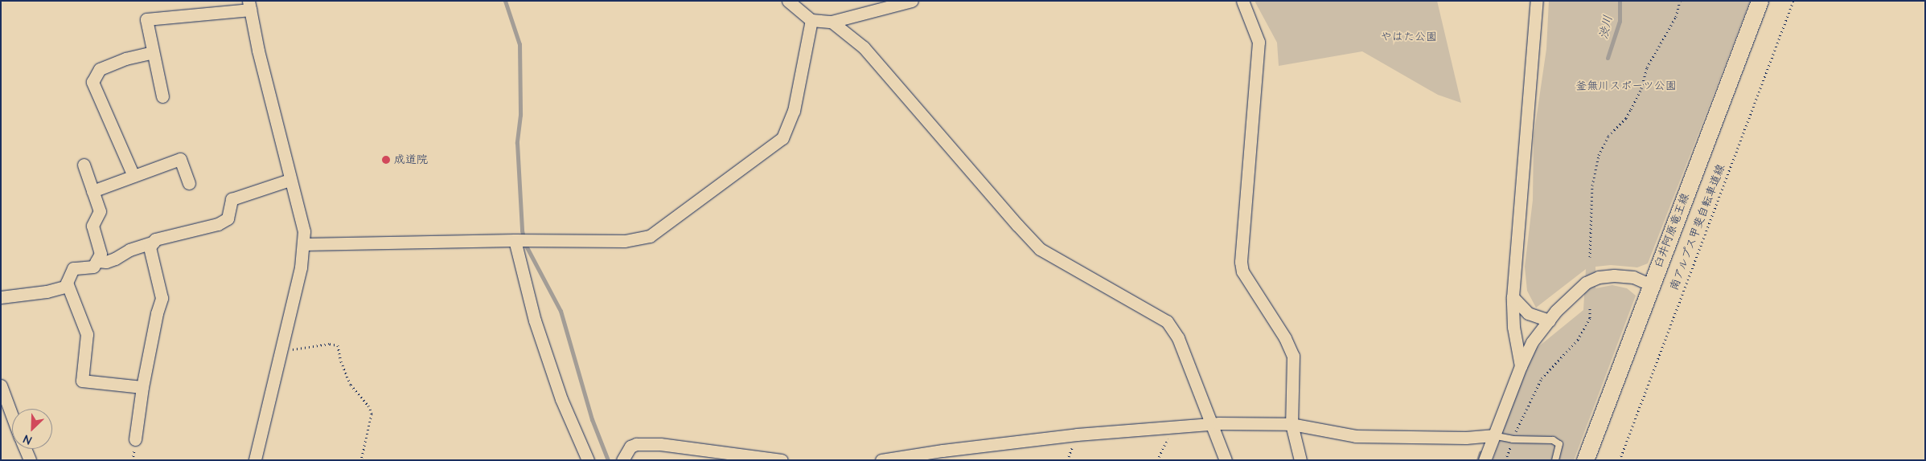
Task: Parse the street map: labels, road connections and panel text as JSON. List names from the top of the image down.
{
  "streets": {
    "main road": ["臼井阿原竜王線"],
    "path": ["南アルプス甲斐自転車道線"]
  },
  "water": ["渋川"],
  "parks": ["やはた公園", "釜無川スポーツ公園"],
  "places": ["成道院"],
  "north": "bottom left"
}
